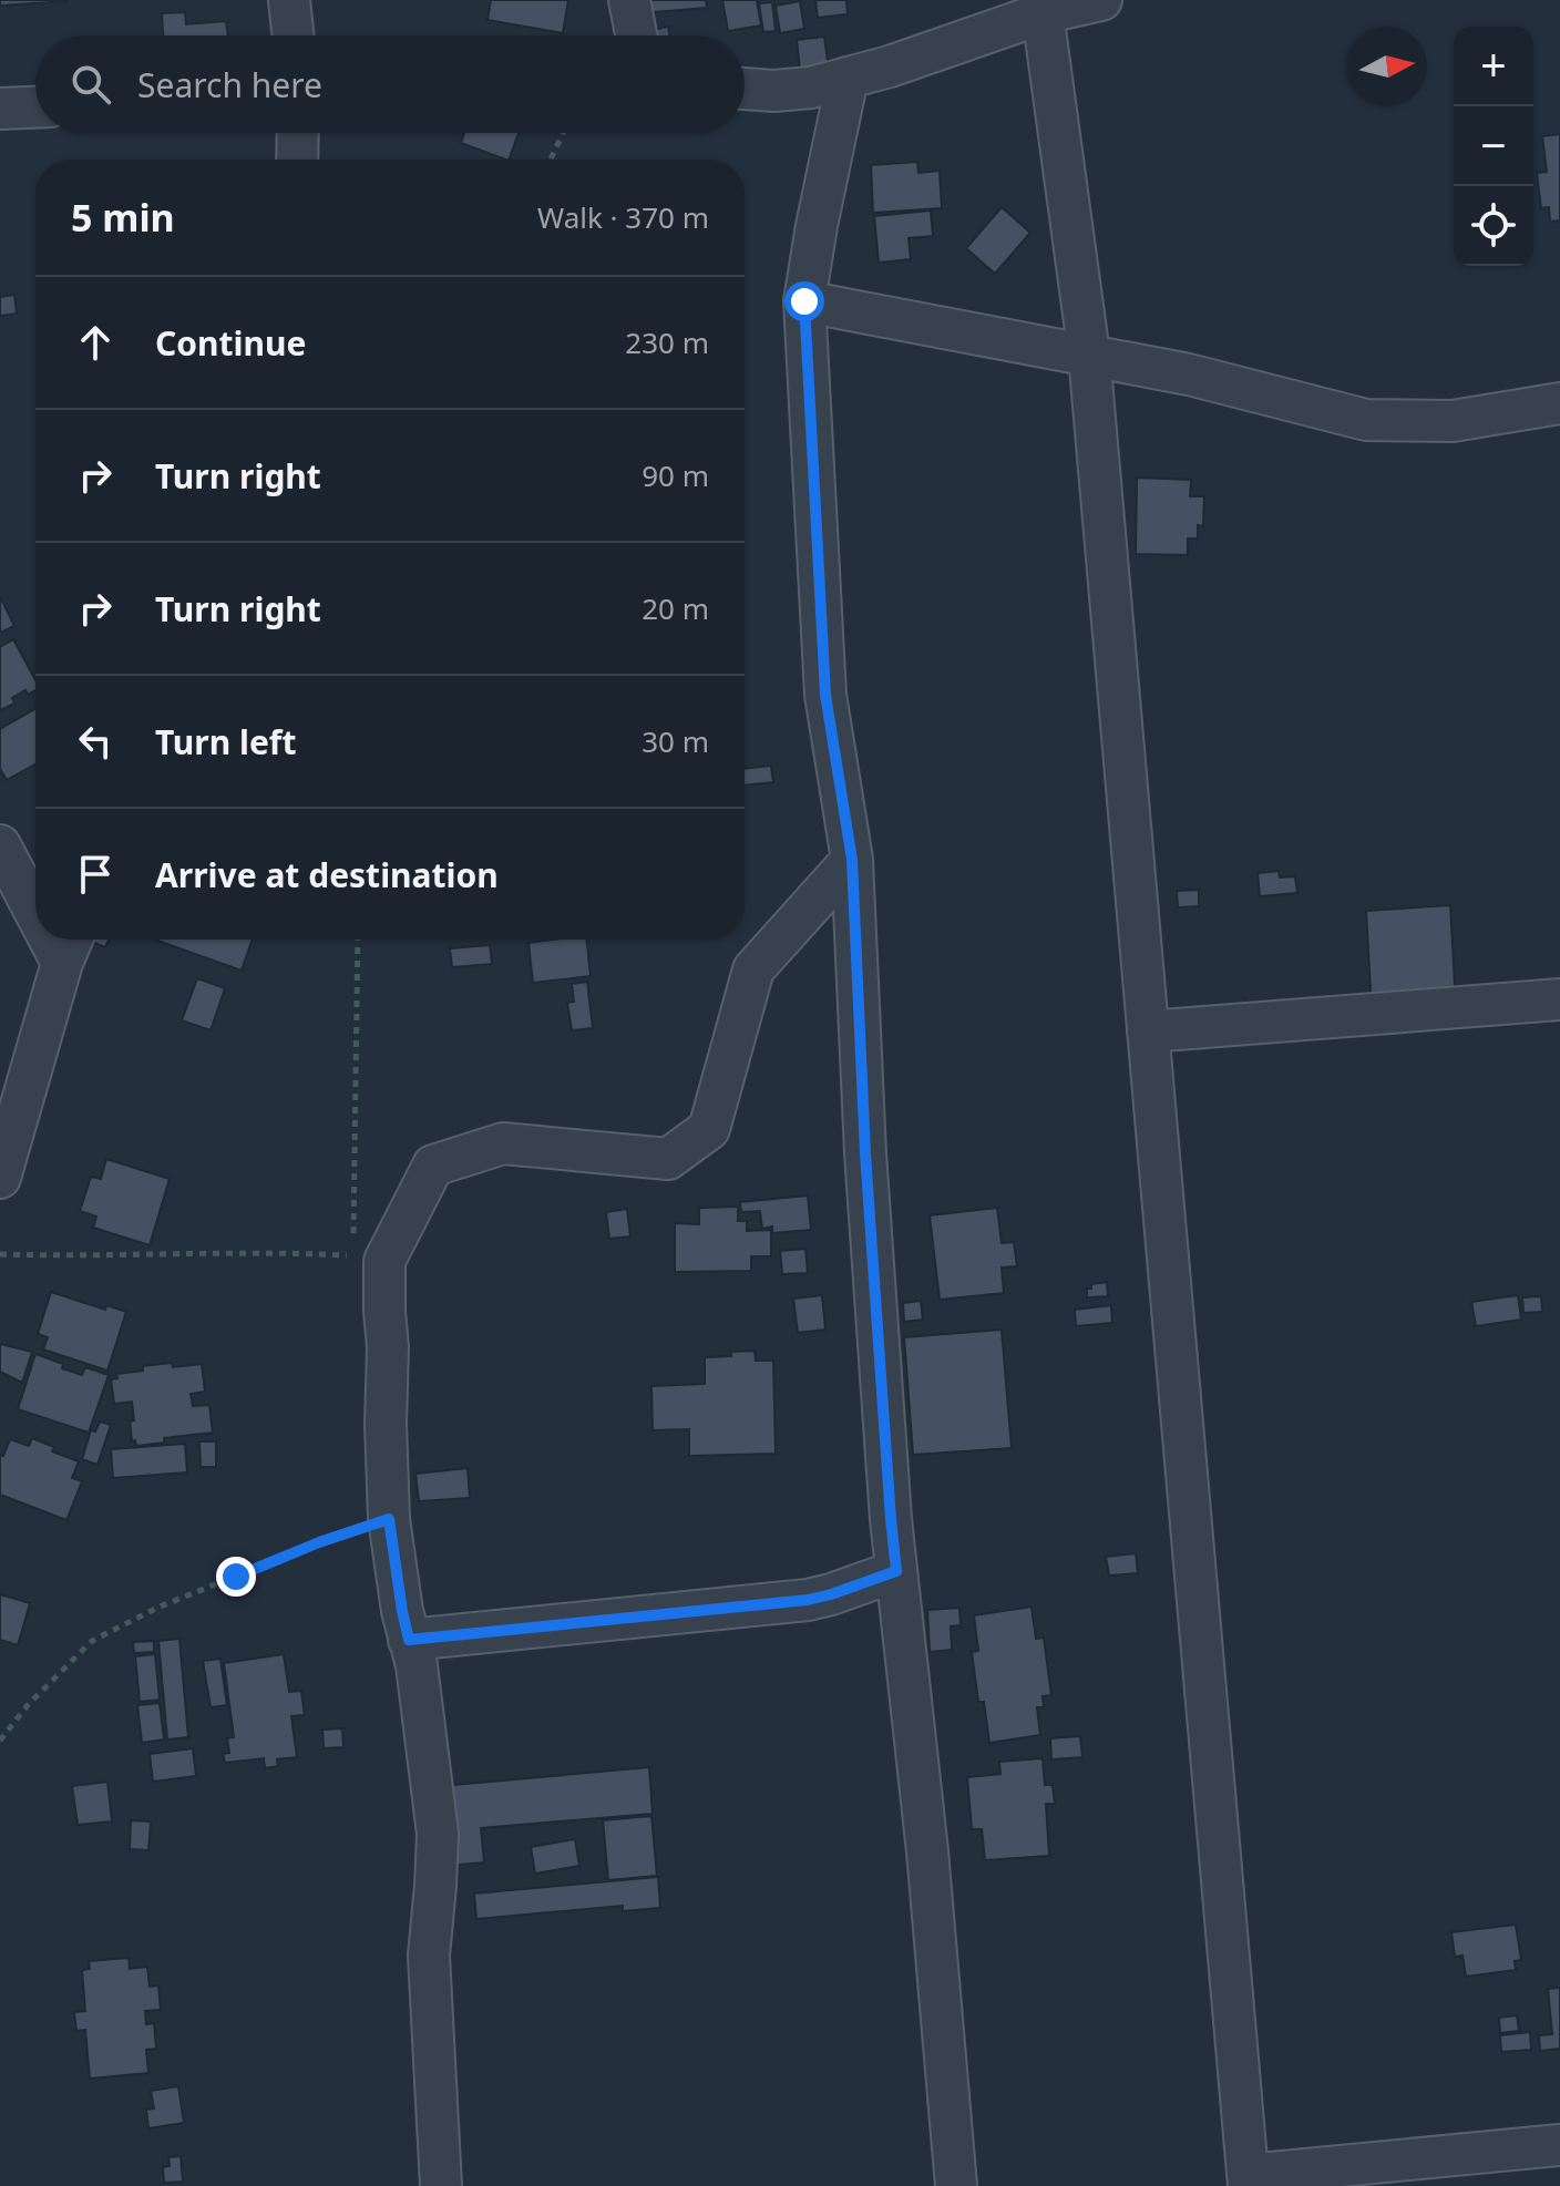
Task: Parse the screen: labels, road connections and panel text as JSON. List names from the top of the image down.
{
  "north": "right",
  "page": {
    "map_buttons": ["+", "−"],
    "search": "Search here",
    "heading": ["5 min", "Walk · 370 m"],
    "list": [
      ["Continue", "230 m"],
      ["Turn right", "90 m"],
      ["Turn right", "20 m"],
      ["Turn left", "30 m"],
      "Arrive at destination"
    ]
  }
}
